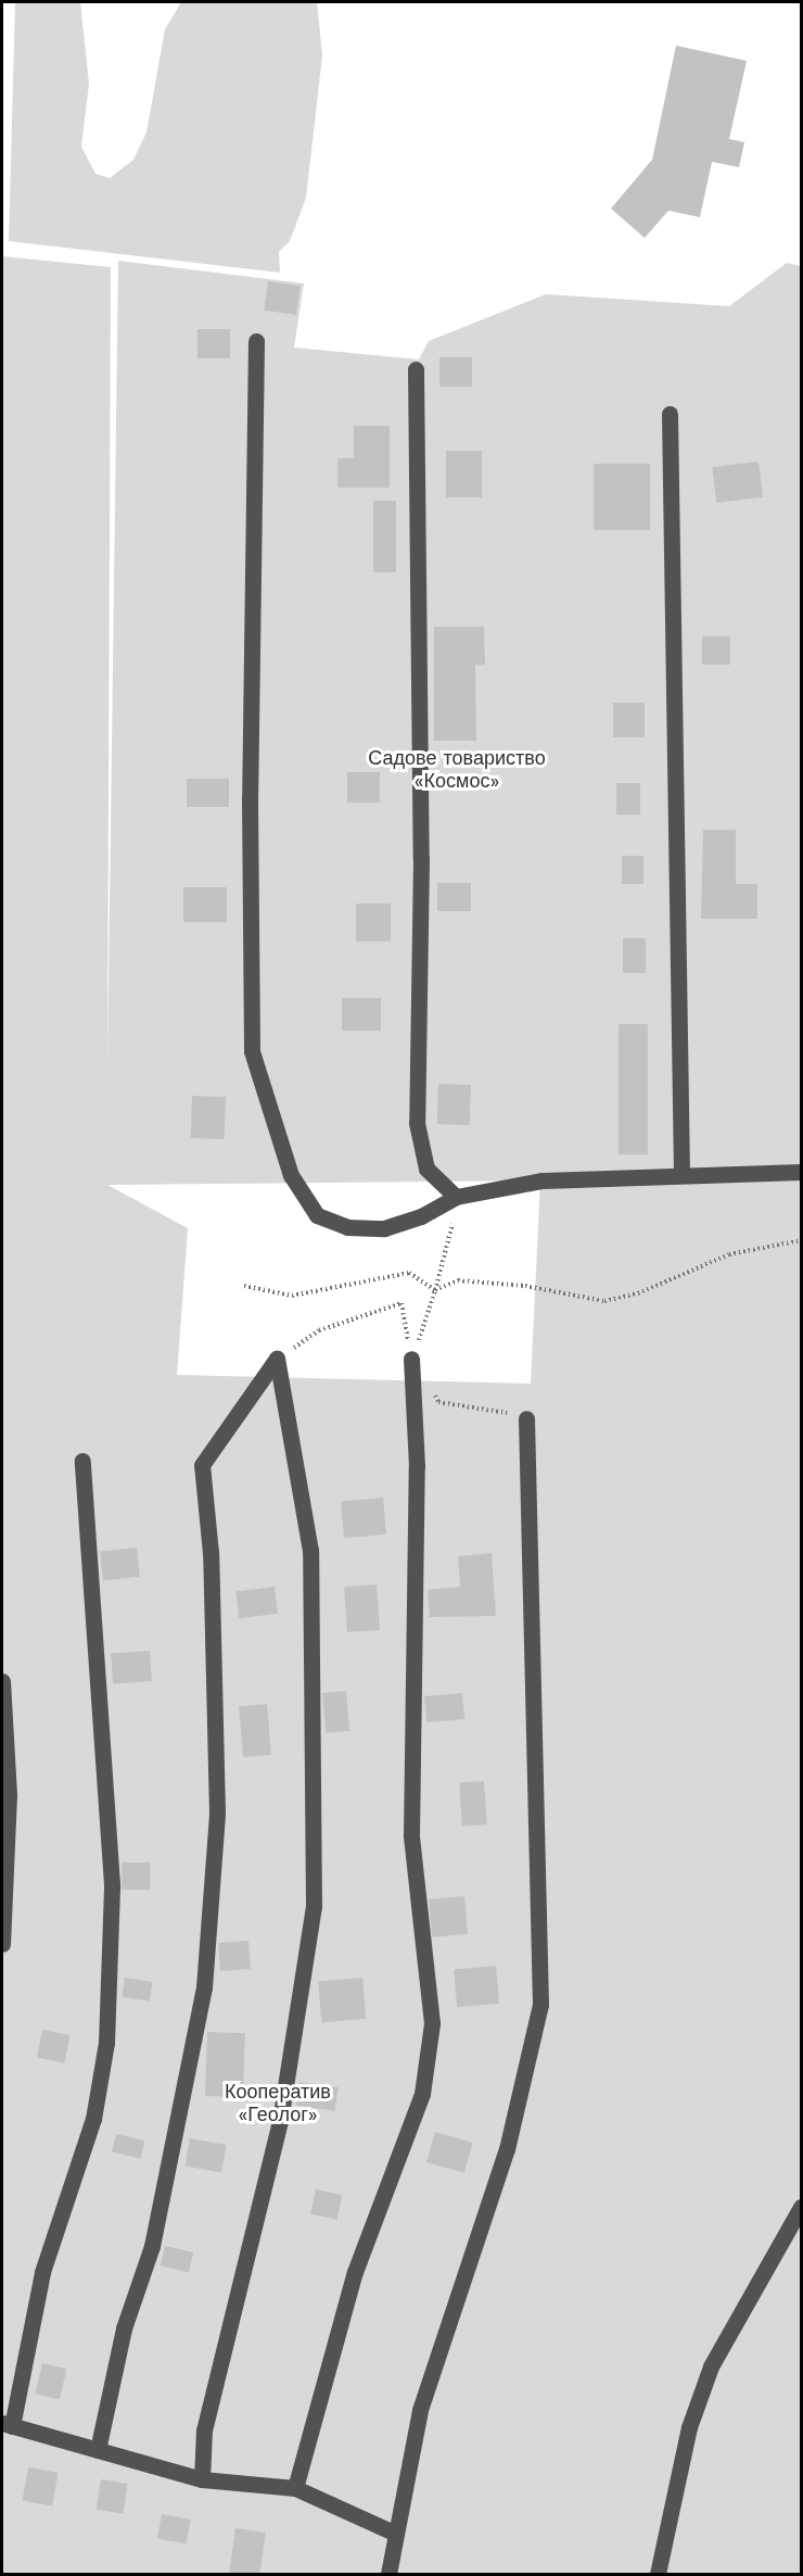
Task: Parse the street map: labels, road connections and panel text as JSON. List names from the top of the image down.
{
  "parks": ["Садове товариство «Космос»", "Кооператив «Геолог»"]
}
